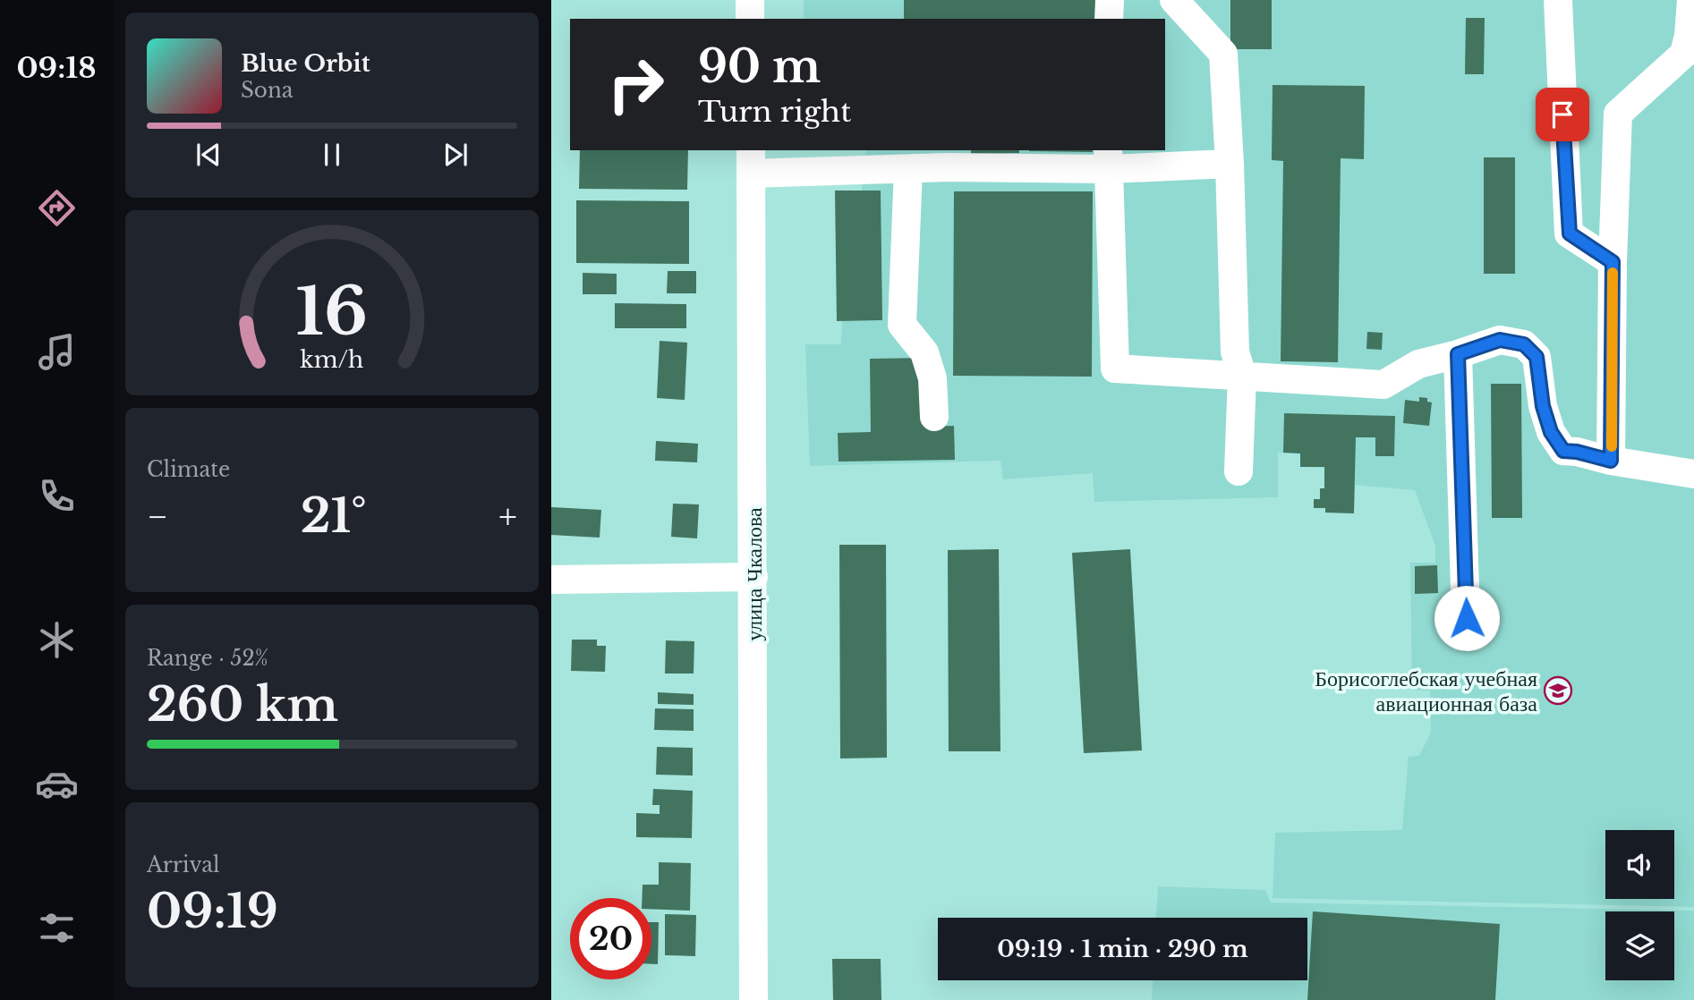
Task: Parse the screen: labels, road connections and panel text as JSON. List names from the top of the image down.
{
  "streets": {
    "street": ["улица Чкалова"]
  },
  "places": {
    "school or university": ["Борисоглебская учебная авиационная база"]
  },
  "page": {
    "tabs": "09:18",
    "turn": ["90 m", "Turn right"],
    "song": ["Blue Orbit", "Sona"],
    "tile": [
      "Climate",
      ["Range · 52%", "260 km"],
      ["Arrival", "09:19"]
    ],
    "heat": ["−", "21°", "+"],
    "limit": "20",
    "trip": "09:19 · 1 min · 290 m",
    "gauge": ["16", "km/h"]
  }
}
